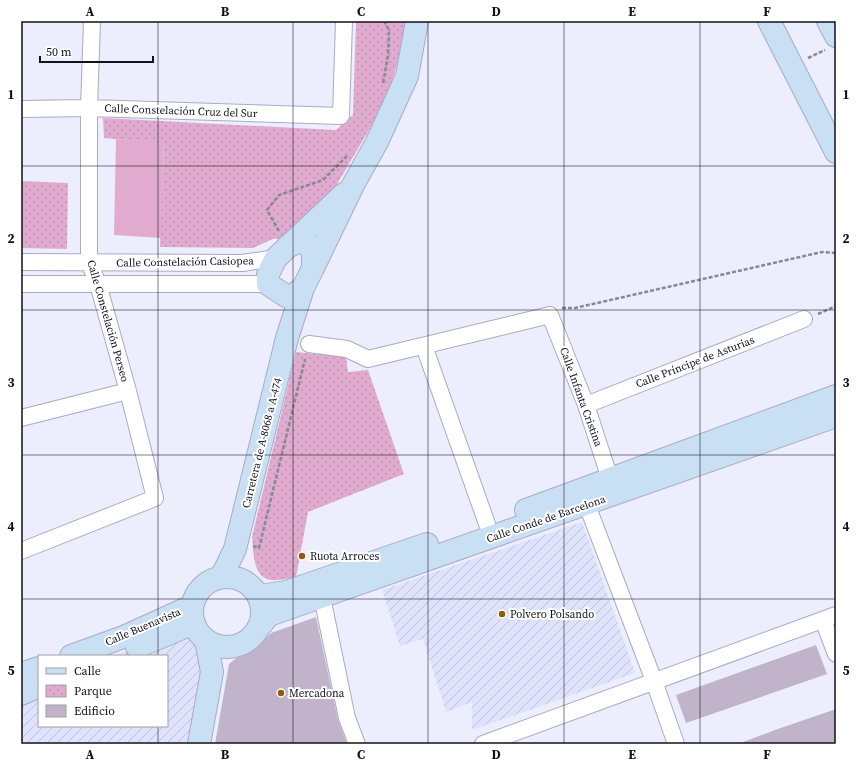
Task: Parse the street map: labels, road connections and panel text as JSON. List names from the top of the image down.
{
  "streets": {
    "street": [
      "Calle Constelación Cruz del Sur",
      "Calle Constelación Casiopea",
      "Calle Constelación Perseo",
      "Calle Príncipe de Asturias",
      "Calle Infanta Cristina",
      "Carretera de A-8068 a A-474",
      "Calle Conde de Barcelona",
      "Calle Buenavista"
    ]
  },
  "crossings": [
    ["Calle Constelación Cruz del Sur", "Calle Constelación Perseo"],
    ["Calle Constelación Casiopea", "Calle Constelación Perseo"],
    ["Calle Constelación Casiopea", "Carretera de A-8068 a A-474"],
    ["Calle Príncipe de Asturias", "Calle Infanta Cristina"],
    ["Calle Infanta Cristina", "Calle Conde de Barcelona"],
    ["Carretera de A-8068 a A-474", "Calle Conde de Barcelona"],
    ["Carretera de A-8068 a A-474", "Calle Buenavista"],
    ["Calle Conde de Barcelona", "Calle Buenavista"]
  ],
  "places": ["Ruota Arroces", "Polvero Polsando", "Mercadona"],
  "legend": ["Calle", "Parque", "Edificio"],
  "scale_bar": "50 m",
  "grid": {
    "columns": [
      "A",
      "B",
      "C",
      "D",
      "E",
      "F"
    ],
    "rows": [
      "1",
      "2",
      "3",
      "4",
      "5"
    ]
  }
}
